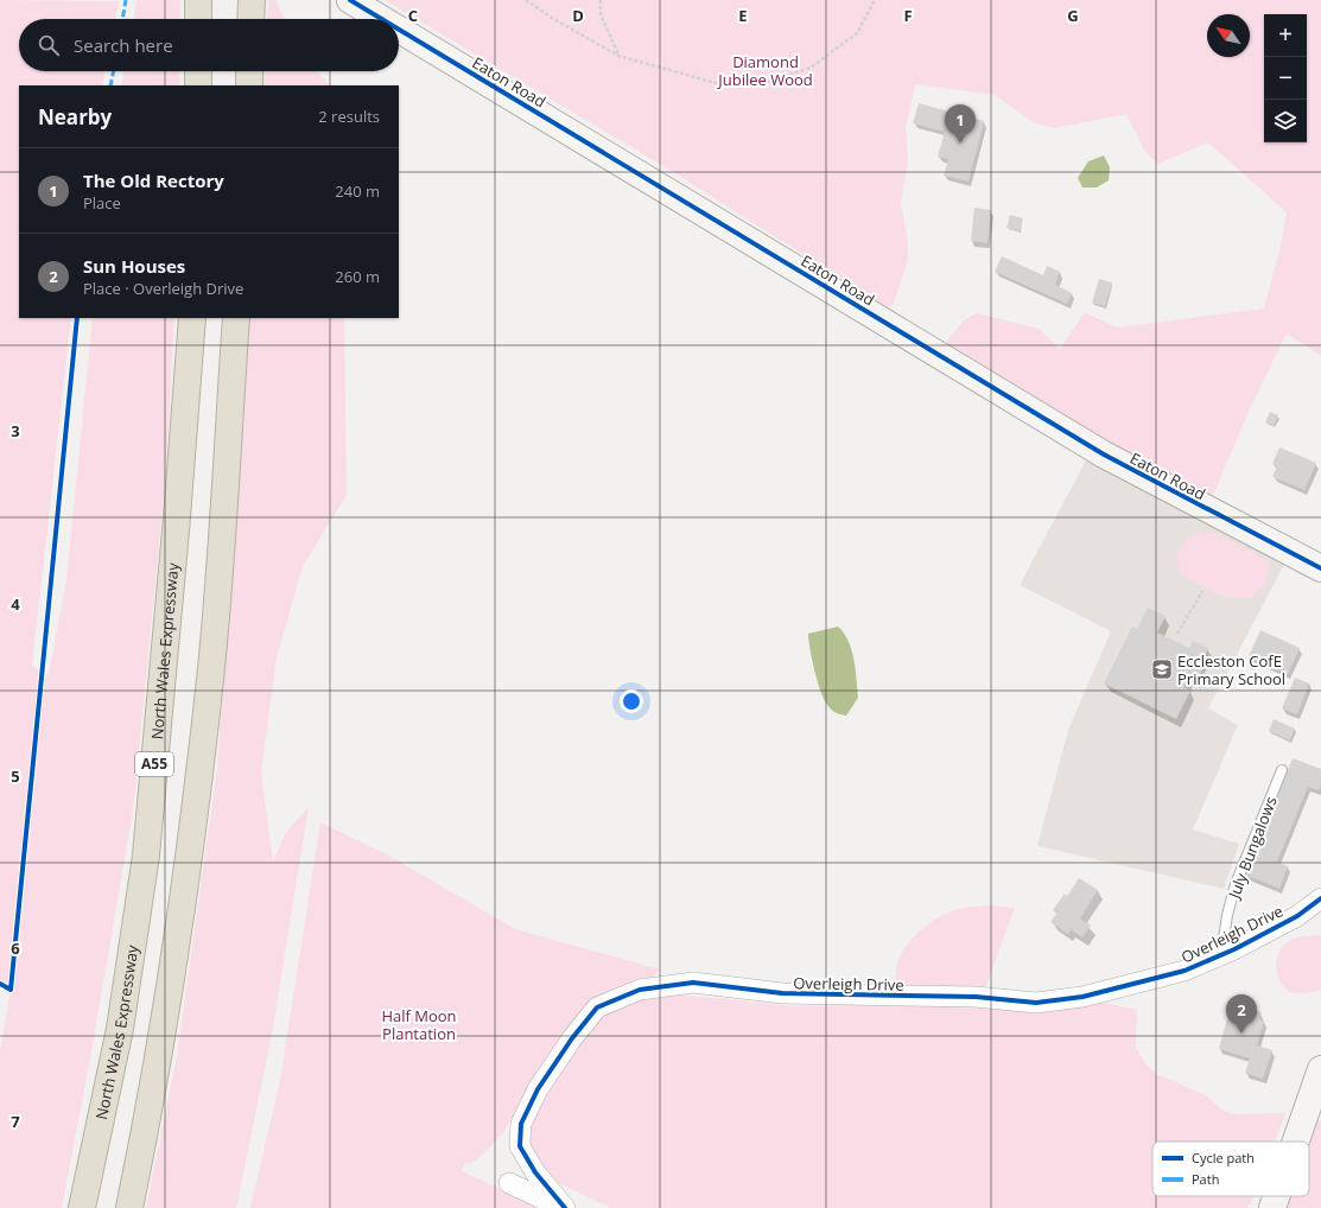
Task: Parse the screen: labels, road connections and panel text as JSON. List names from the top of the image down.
{
  "streets": {
    "highway": ["North Wales Expressway", "A55"],
    "street": ["Eaton Road", "Overleigh Drive"],
    "lane": ["July Bungalows"]
  },
  "crossings": [
    ["July Bungalows", "Overleigh Drive"]
  ],
  "parks": ["Diamond Jubilee Wood", "Half Moon Plantation"],
  "places": {
    "school or university": ["Eccleston CofE Primary School"]
  },
  "legend": ["Cycle path", "Path"],
  "north": "top left",
  "page": {
    "map_buttons": ["+", "−"],
    "search": "Search here",
    "heading": ["Nearby", "2 results"],
    "pins": ["1", "2"],
    "list": [
      {
        "mark": "1",
        "name": "The Old Rectory",
        "note": "Place",
        "value": "240 m"
      },
      {
        "mark": "2",
        "name": "Sun Houses",
        "note": "Place · Overleigh Drive",
        "value": "260 m"
      }
    ]
  },
  "grid": {
    "columns": [
      "C",
      "D",
      "E",
      "F",
      "G"
    ],
    "rows": [
      "3",
      "4",
      "5",
      "6",
      "7"
    ]
  }
}
